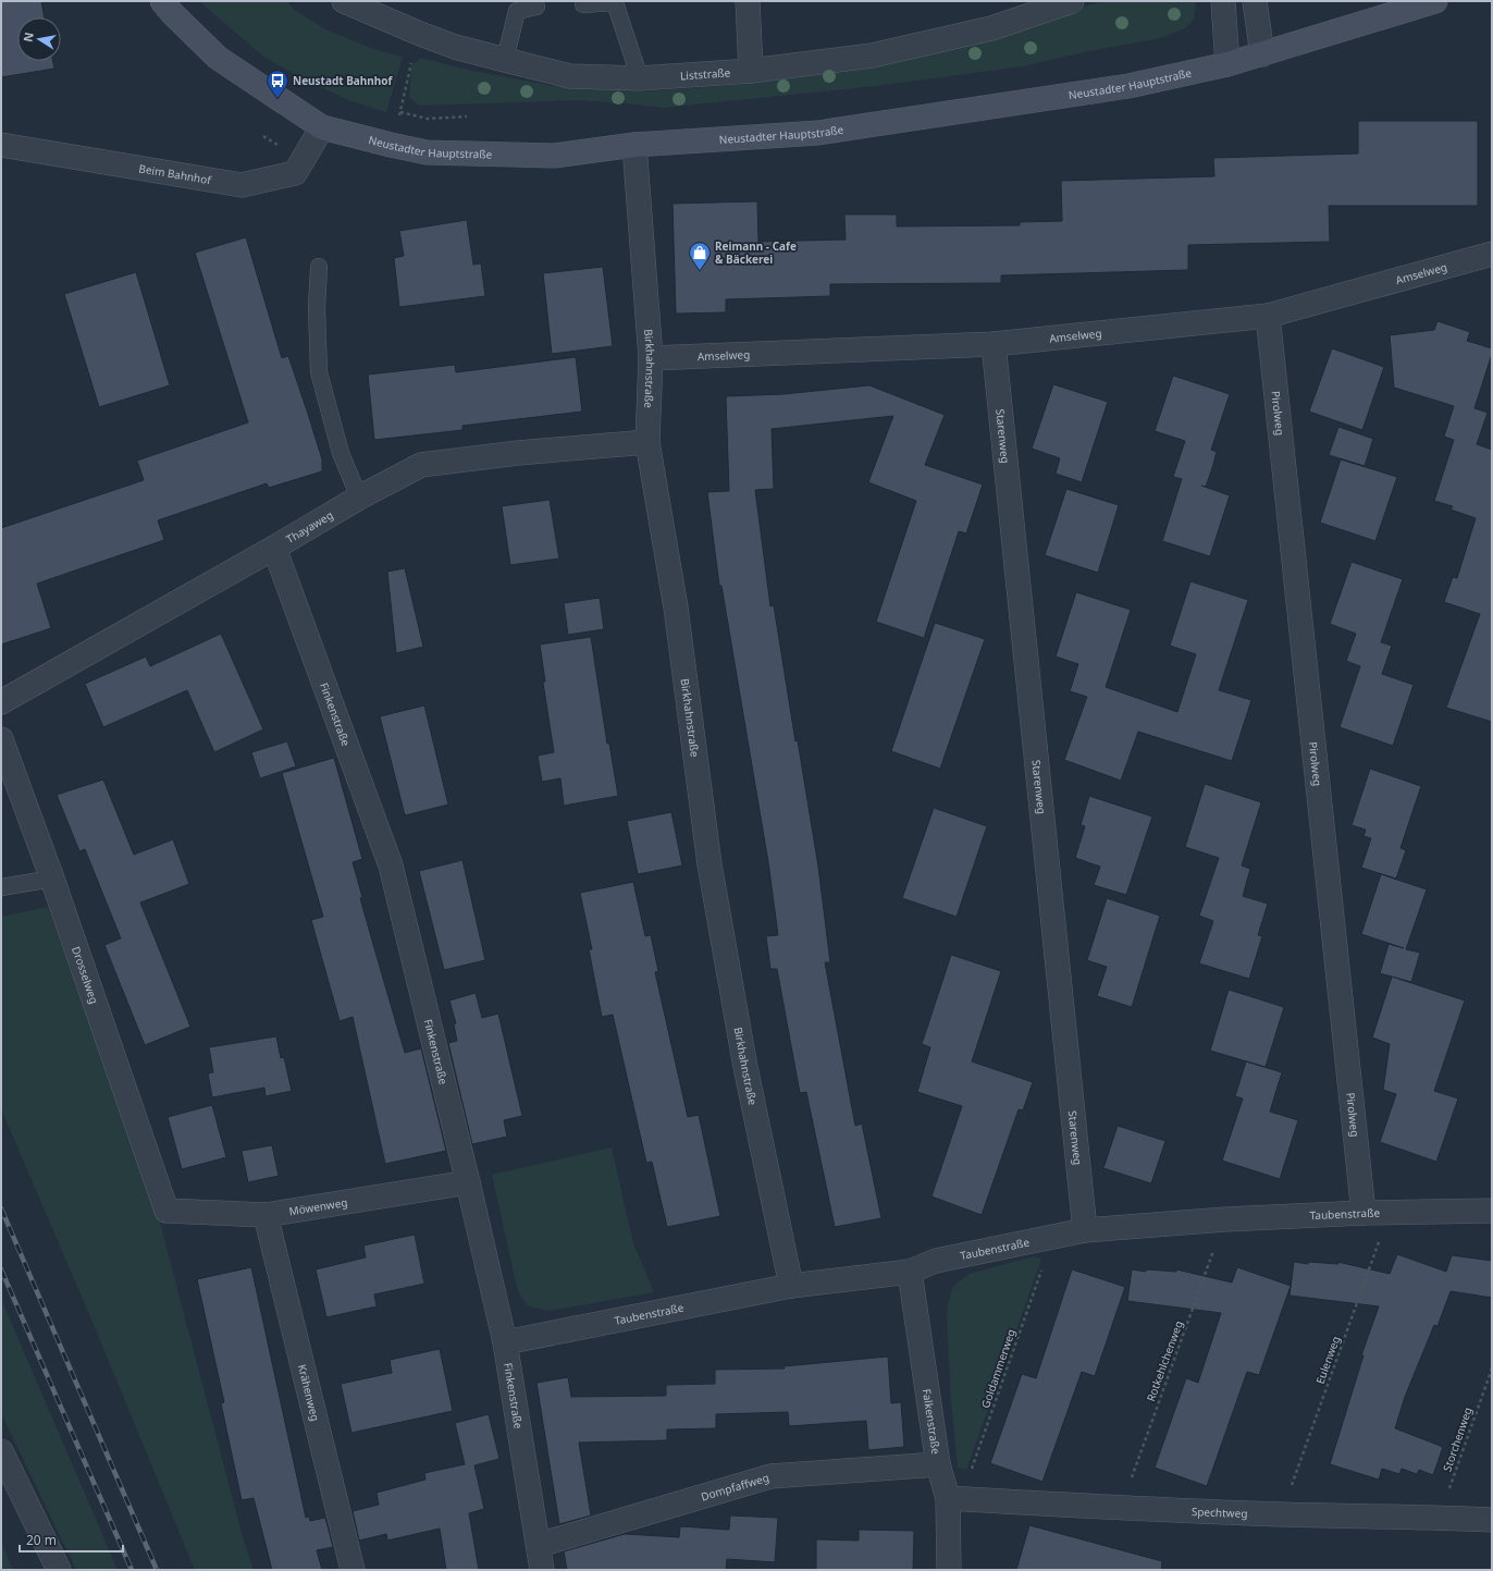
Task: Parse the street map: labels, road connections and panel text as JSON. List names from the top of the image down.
{
  "streets": {
    "street": [
      "Liststraße",
      "Neustadter Hauptstraße",
      "Beim Bahnhof",
      "Amselweg",
      "Birkhahnstraße",
      "Pirolweg",
      "Starenweg",
      "Thayaweg",
      "Finkenstraße",
      "Drosselweg",
      "Möwenweg",
      "Taubenstraße",
      "Krähenweg",
      "Falkenstraße",
      "Dompfaffweg",
      "Spechtweg"
    ],
    "path": [
      "Eulenweg",
      "Rotkehlchenweg",
      "Goldammerweg",
      "Storchenweg"
    ]
  },
  "crossings": [
    ["Neustadter Hauptstraße", "Beim Bahnhof"],
    ["Neustadter Hauptstraße", "Birkhahnstraße"],
    ["Amselweg", "Birkhahnstraße"],
    ["Amselweg", "Pirolweg"],
    ["Amselweg", "Starenweg"],
    ["Birkhahnstraße", "Thayaweg"],
    ["Birkhahnstraße", "Taubenstraße"],
    ["Pirolweg", "Taubenstraße"],
    ["Starenweg", "Taubenstraße"],
    ["Thayaweg", "Finkenstraße"],
    ["Finkenstraße", "Möwenweg"],
    ["Finkenstraße", "Taubenstraße"],
    ["Finkenstraße", "Dompfaffweg"],
    ["Drosselweg", "Möwenweg"],
    ["Möwenweg", "Krähenweg"],
    ["Taubenstraße", "Eulenweg"],
    ["Taubenstraße", "Rotkehlchenweg"],
    ["Taubenstraße", "Goldammerweg"],
    ["Taubenstraße", "Falkenstraße"],
    ["Eulenweg", "Spechtweg"],
    ["Rotkehlchenweg", "Spechtweg"],
    ["Goldammerweg", "Falkenstraße"],
    ["Goldammerweg", "Spechtweg"],
    ["Falkenstraße", "Dompfaffweg"],
    ["Falkenstraße", "Spechtweg"],
    ["Storchenweg", "Spechtweg"]
  ],
  "places": {
    "bus stop": ["Neustadt Bahnhof"],
    "shop": ["Reimann - Cafe & Bäckerei"]
  },
  "scale_bar": "20 m",
  "north": "left"
}
